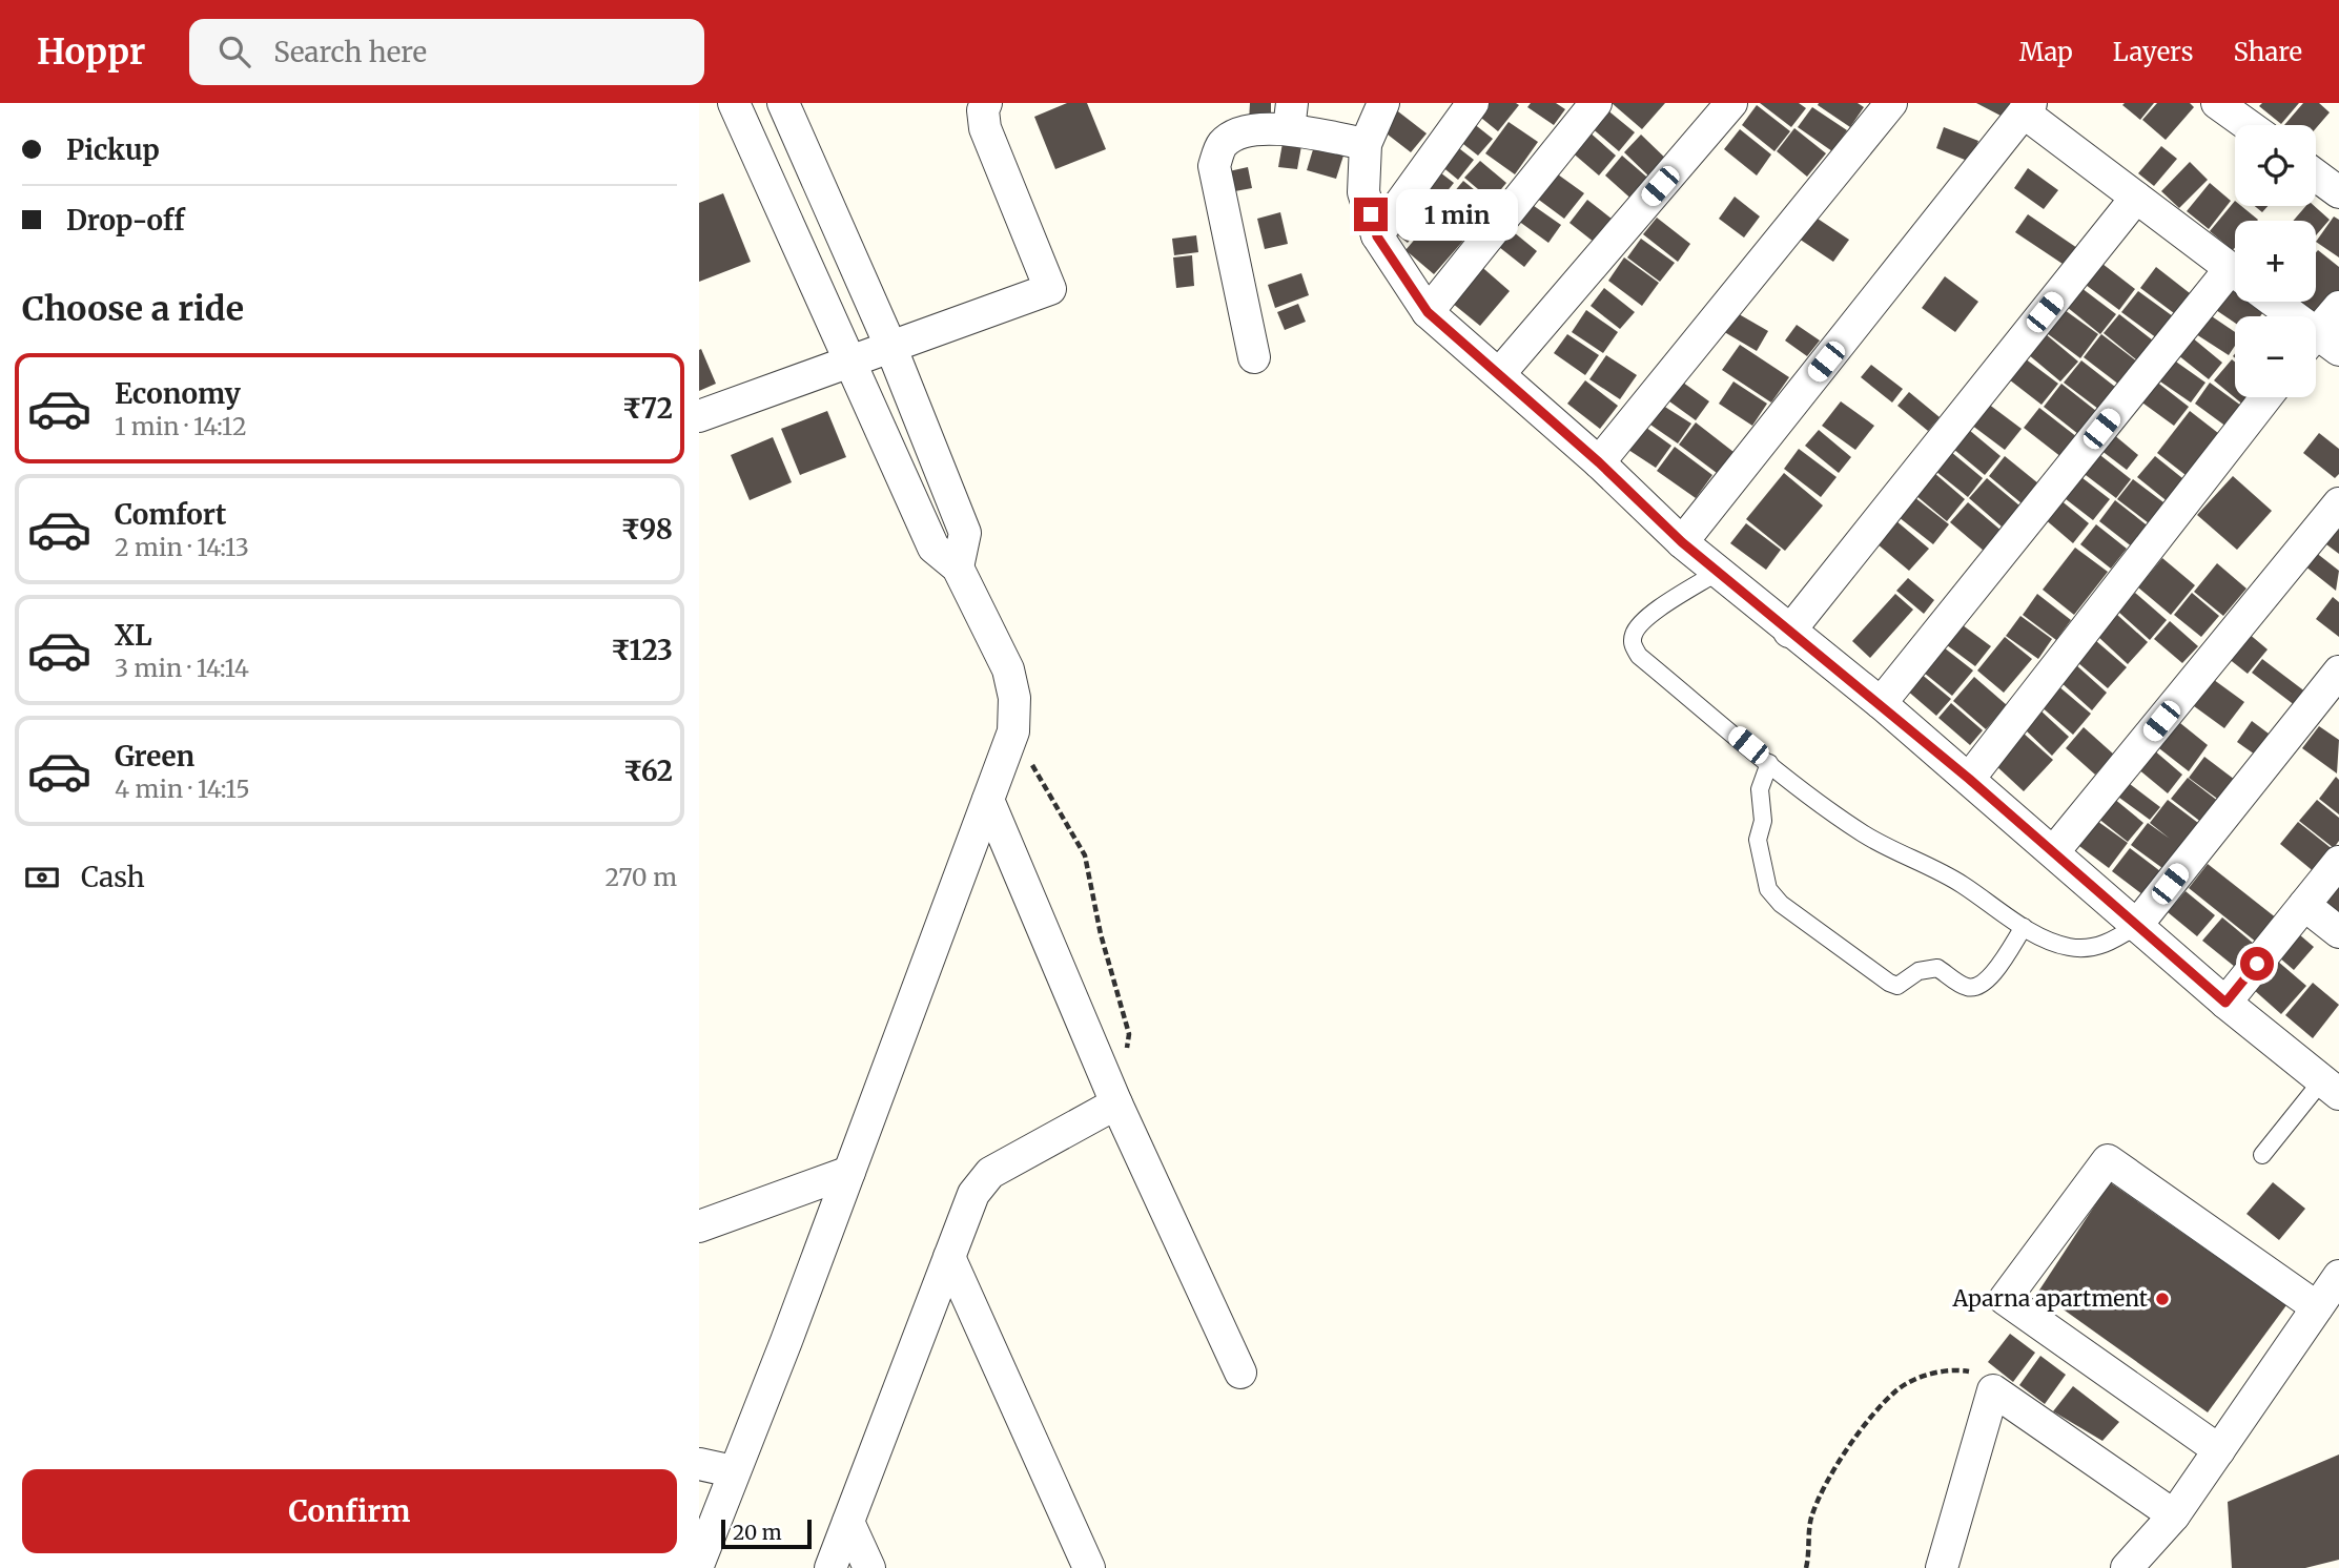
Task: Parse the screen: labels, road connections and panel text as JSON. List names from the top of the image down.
{
  "places": ["Aparna apartment"],
  "scale_bar": "20 m",
  "page": {
    "header": "Hoppr",
    "search": "Search here",
    "nav": ["Map", "Layers", "Share"],
    "banner": ["Pickup", "Drop-off"],
    "map_buttons": ["+", "−"],
    "bubble": "1 min",
    "heading": "Choose a ride",
    "list": [
      {
        "name": "Economy",
        "note": "1 min · 14:12",
        "value": "₹72"
      },
      {
        "name": "Comfort",
        "note": "2 min · 14:13",
        "value": "₹98"
      },
      {
        "name": "XL",
        "note": "3 min · 14:14",
        "value": "₹123"
      },
      {
        "name": "Green",
        "note": "4 min · 14:15",
        "value": "₹62"
      }
    ],
    "pay": ["Cash", "270 m"],
    "buttons": "Confirm",
    "scale": "20 m"
  }
}
